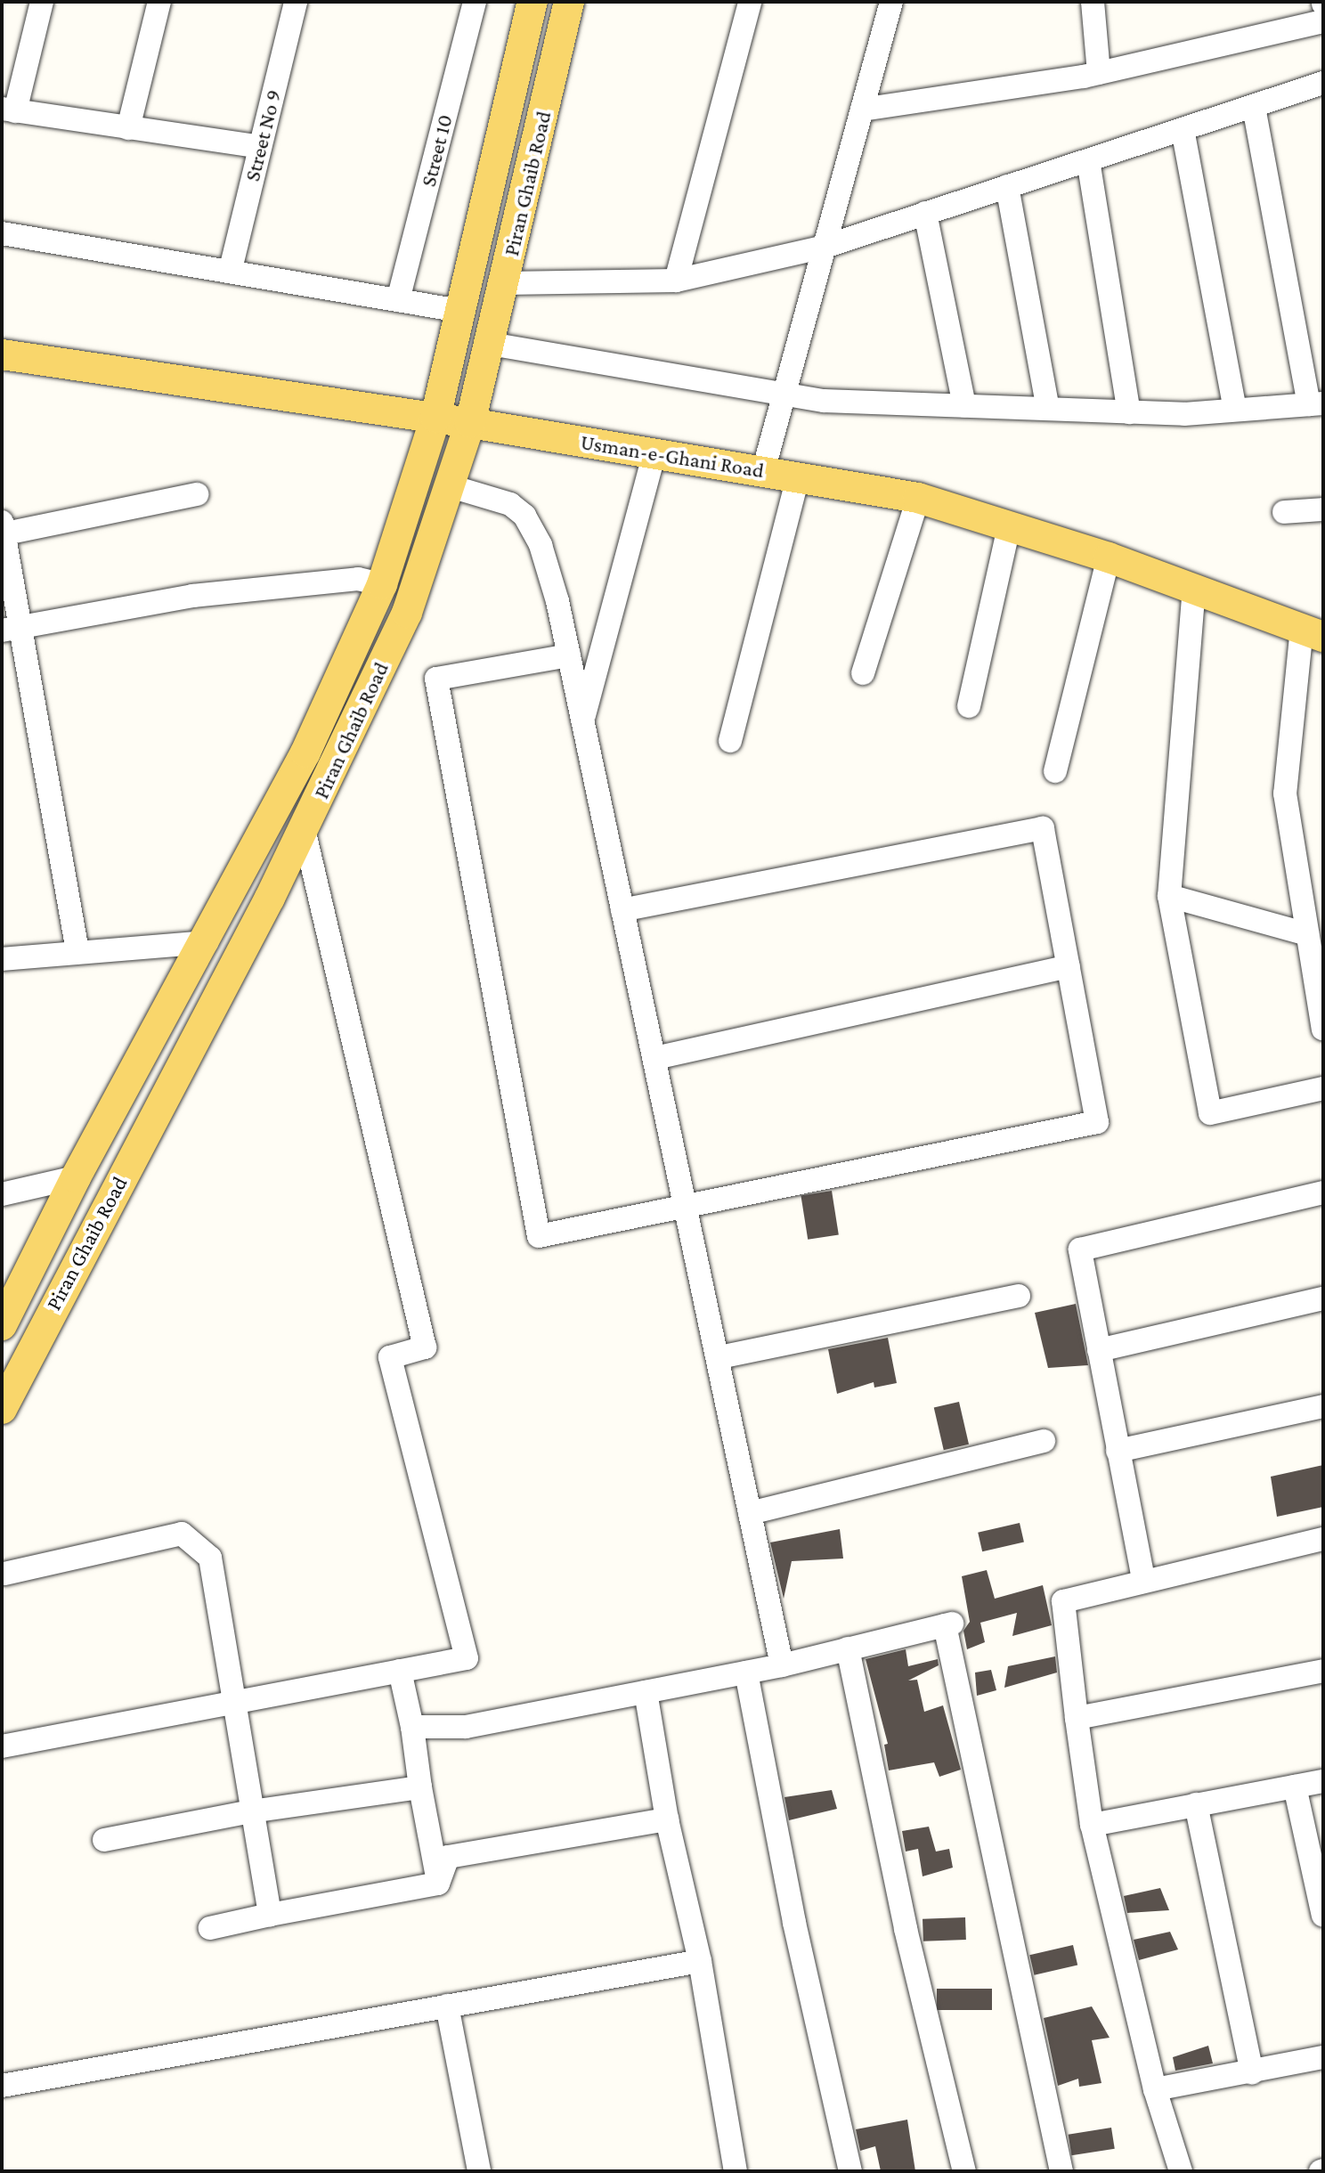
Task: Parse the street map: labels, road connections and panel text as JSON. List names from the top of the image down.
{
  "streets": {
    "main road": ["Piran Ghaib Road", "Usman-e-Ghani Road"],
    "street": ["Street No 9", "Street 10"]
  },
  "crossings": [
    ["Piran Ghaib Road", "Usman-e-Ghani Road"]
  ]
}
